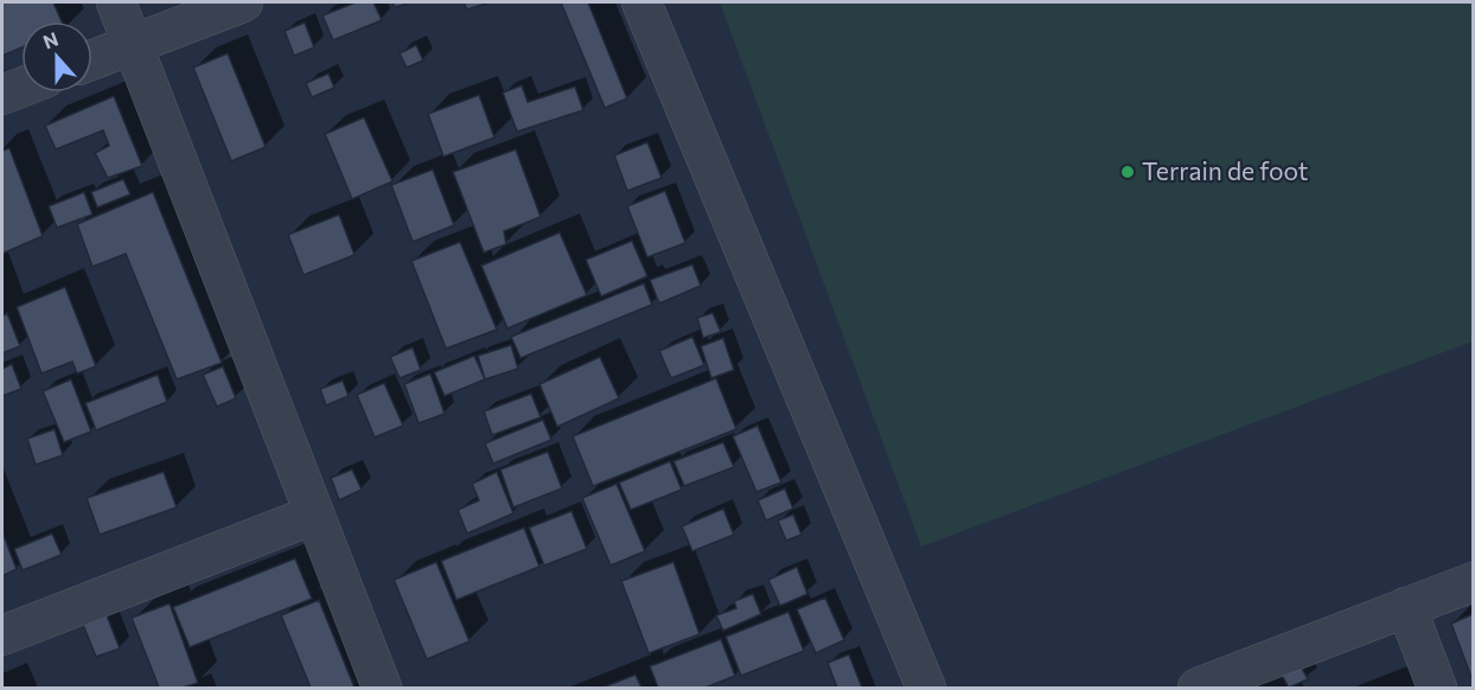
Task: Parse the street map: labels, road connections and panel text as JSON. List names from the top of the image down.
{
  "places": ["Terrain de foot"],
  "north": "top"
}
